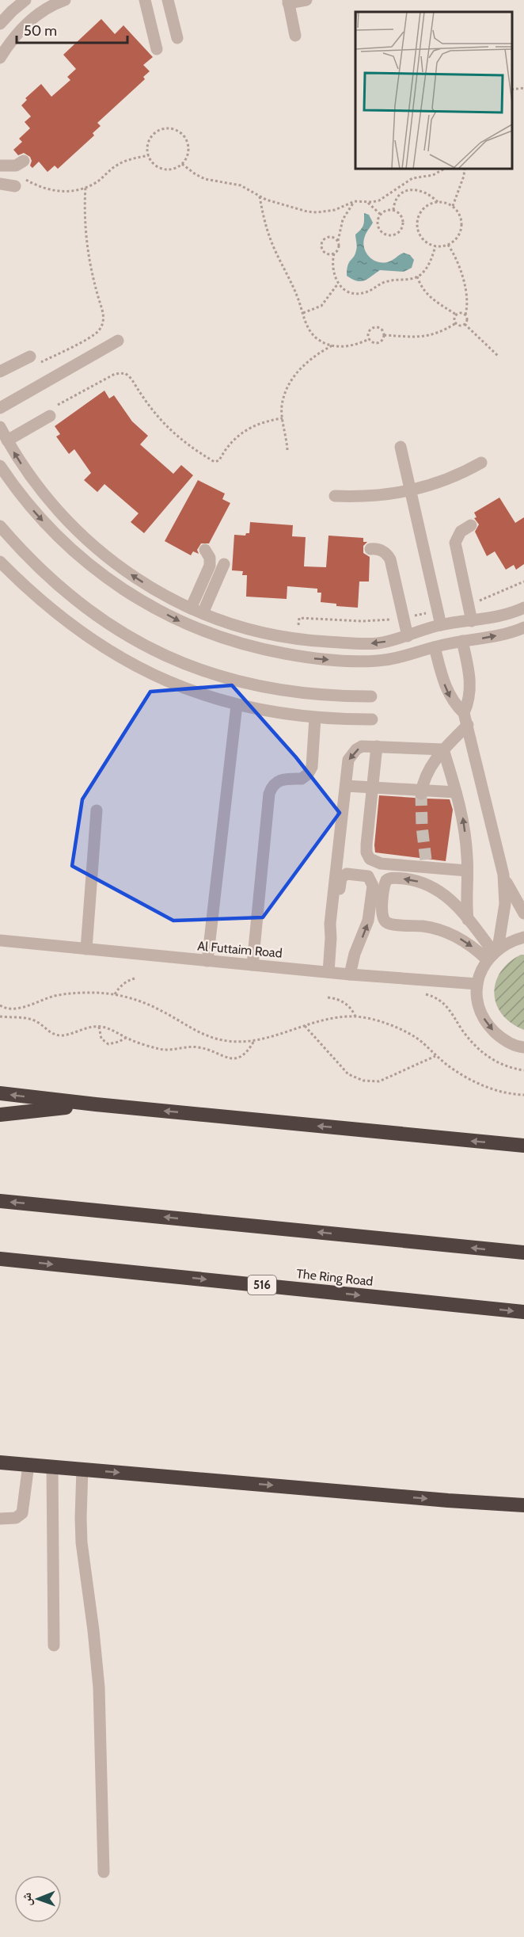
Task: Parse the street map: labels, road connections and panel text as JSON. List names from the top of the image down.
{
  "streets": {
    "highway": ["The Ring Road", "516"],
    "street": ["Al Futtaim Road"]
  },
  "scale_bar": "50 m",
  "north": "left"
}
